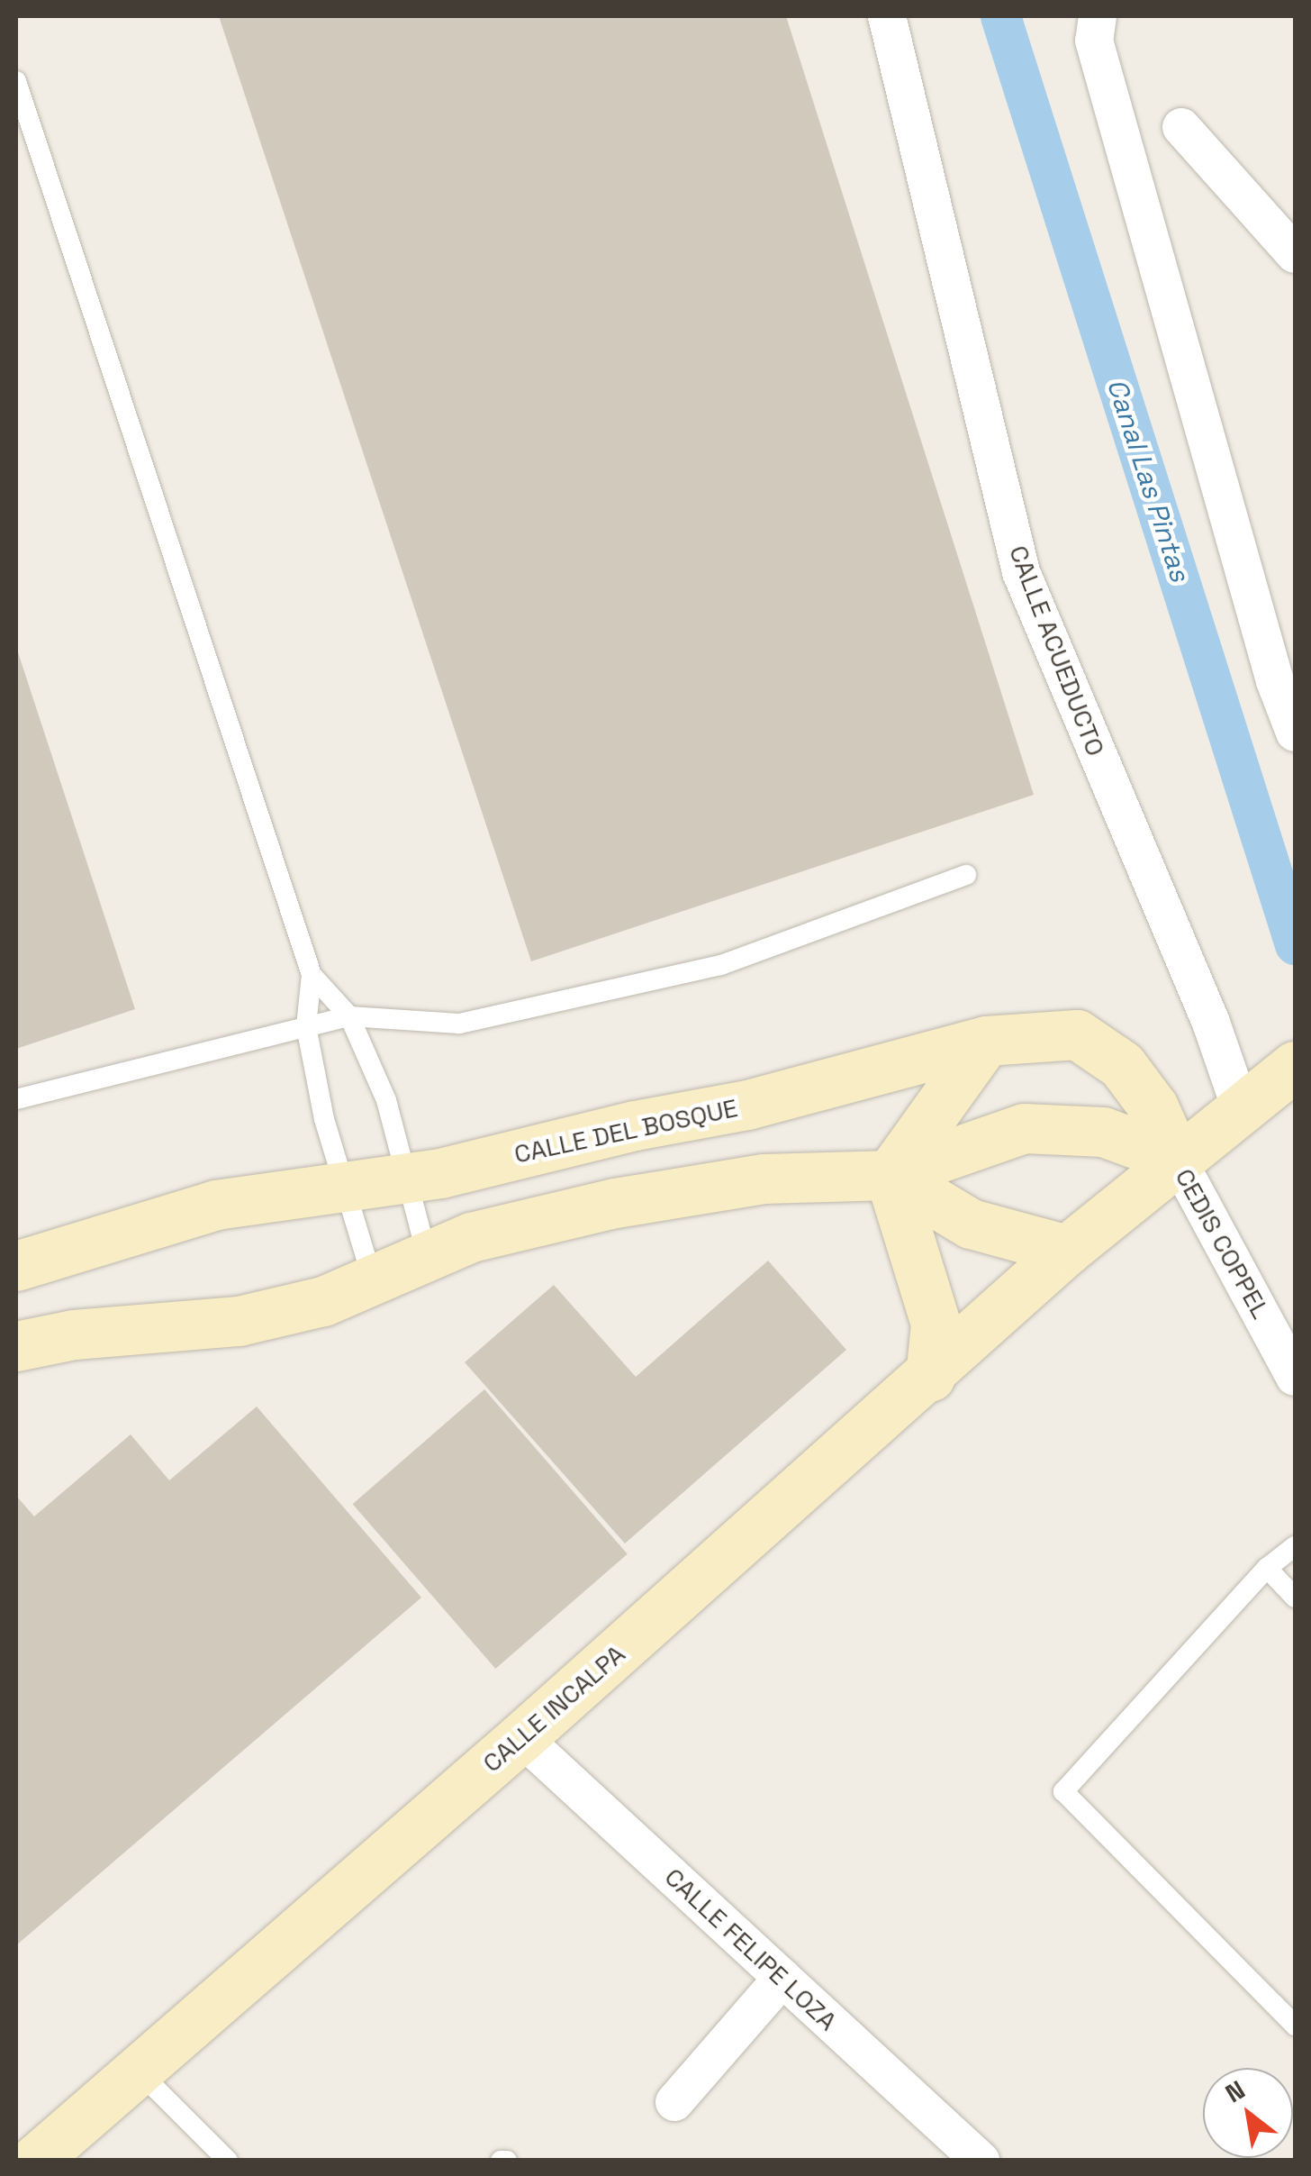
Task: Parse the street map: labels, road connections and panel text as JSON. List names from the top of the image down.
{
  "streets": {
    "street": [
      "CALLE ACUEDUCTO",
      "CALLE DEL BOSQUE",
      "CEDIS COPPEL",
      "CALLE INCALPA",
      "CALLE FELIPE LOZA"
    ]
  },
  "crossings": [
    ["CALLE DEL BOSQUE", "CEDIS COPPEL"],
    ["CALLE DEL BOSQUE", "CALLE INCALPA"],
    ["CEDIS COPPEL", "CALLE INCALPA"],
    ["CALLE INCALPA", "CALLE FELIPE LOZA"]
  ],
  "water": ["Canal Las Pintas"],
  "north": "top left"
}
